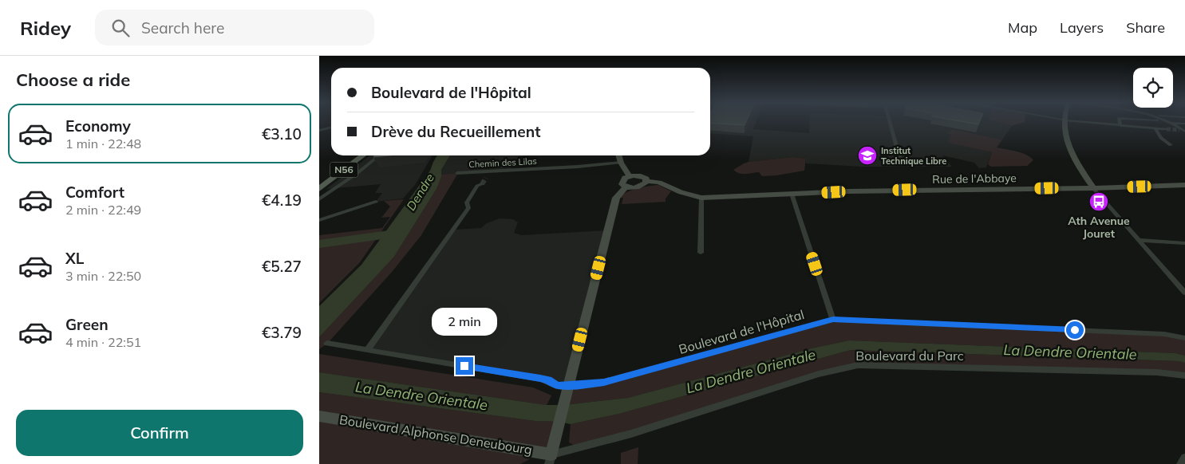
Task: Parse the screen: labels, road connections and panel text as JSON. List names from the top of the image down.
{
  "streets": {
    "main road": ["N56"],
    "street": [
      "Chemin des Lilas",
      "Rue de l'Abbaye",
      "Boulevard de l'Hôpital",
      "Boulevard du Parc",
      "Boulevard Alphonse Deneubourg"
    ]
  },
  "crossings": [
    ["Boulevard du Parc", "Boulevard Alphonse Deneubourg"]
  ],
  "water": ["Dendre", "La Dendre Orientale"],
  "places": {
    "school or university": ["Institut Technique Libre"],
    "bus stop": ["Ath Avenue Jouret"]
  },
  "page": {
    "header": "Ridey",
    "search": "Search here",
    "nav": ["Map", "Layers", "Share"],
    "heading": "Choose a ride",
    "banner": ["Boulevard de l'Hôpital", "Drève du Recueillement"],
    "list": [
      {
        "name": "Economy",
        "note": "1 min · 22:48",
        "value": "€3.10"
      },
      {
        "name": "Comfort",
        "note": "2 min · 22:49",
        "value": "€4.19"
      },
      {
        "name": "XL",
        "note": "3 min · 22:50",
        "value": "€5.27"
      },
      {
        "name": "Green",
        "note": "4 min · 22:51",
        "value": "€3.79"
      }
    ],
    "bubble": "2 min",
    "buttons": "Confirm"
  }
}
